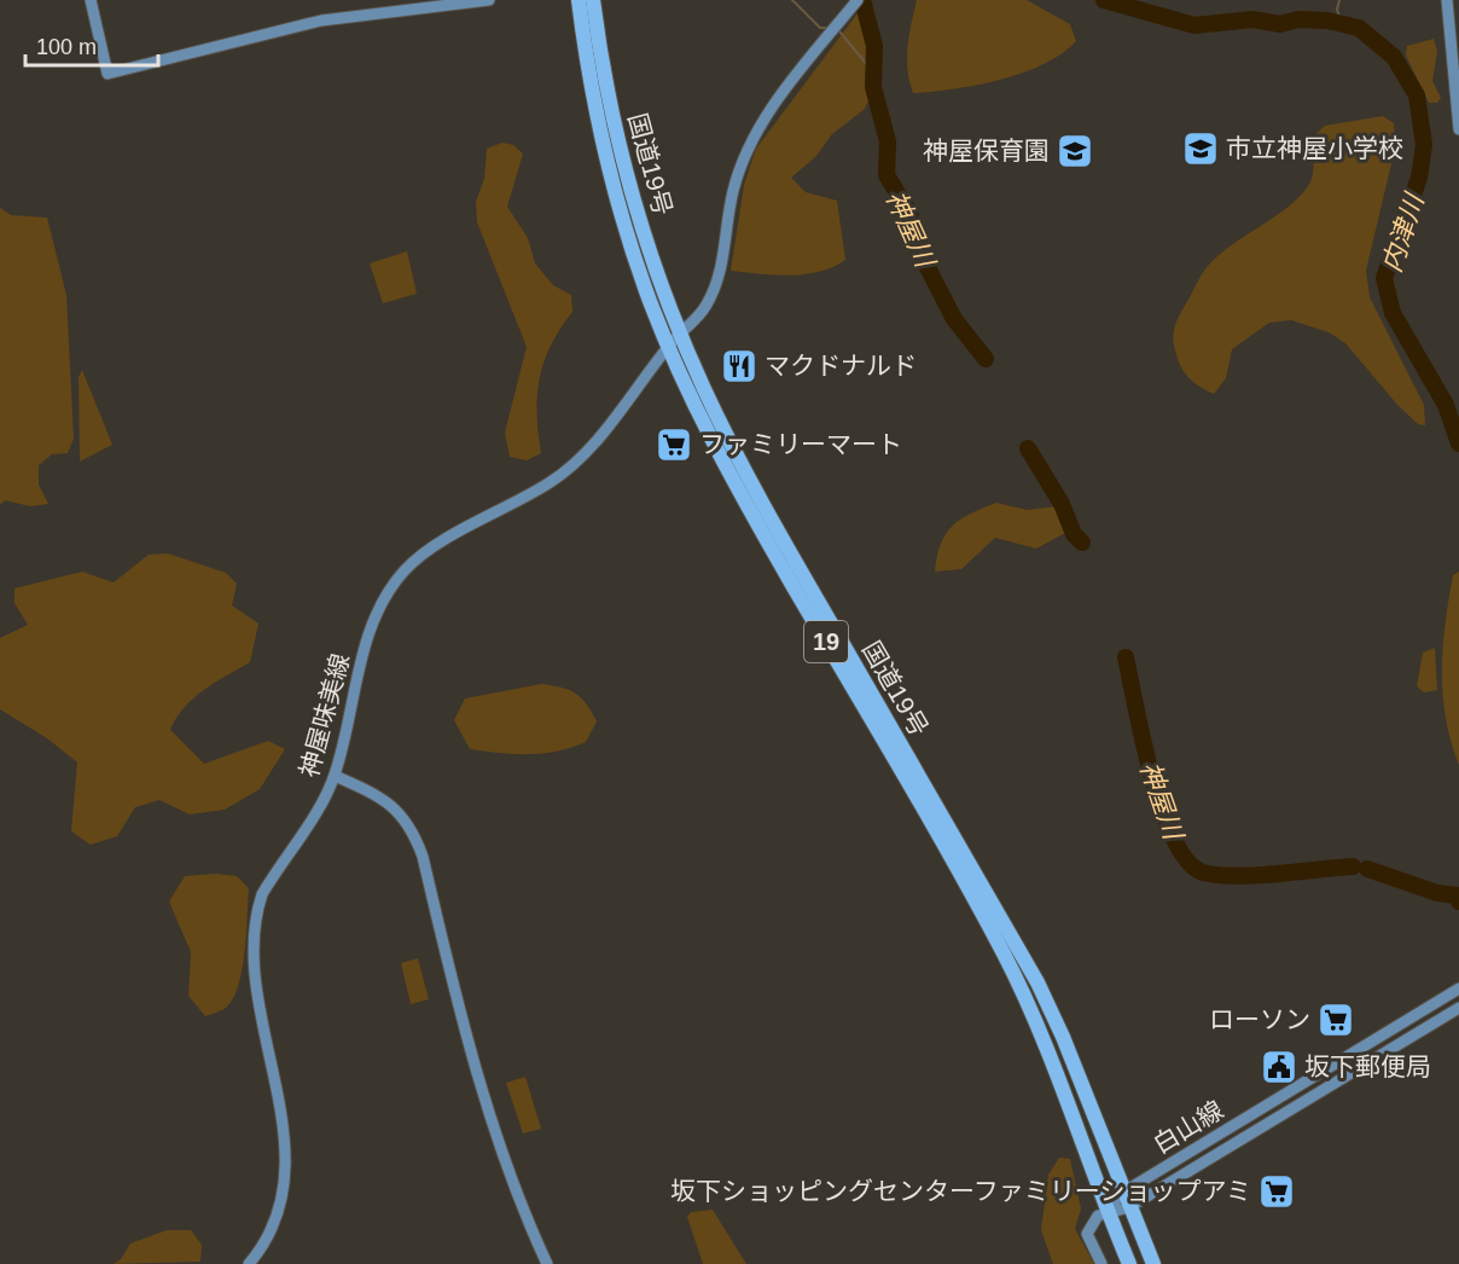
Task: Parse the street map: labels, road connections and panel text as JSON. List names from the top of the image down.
{
  "streets": {
    "highway": ["国道19号", "19"],
    "street": ["神屋味美線", "白山線"]
  },
  "crossings": [
    ["国道19号", "神屋味美線"],
    ["国道19号", "白山線"]
  ],
  "water": ["神屋川", "内津川"],
  "places": {
    "school or university": ["市立神屋小学校", "神屋保育園"],
    "restaurant": ["マクドナルド"],
    "supermarket": ["ファミリーマート", "ローソン", "坂下ショッピングセンターファミリーショップアミ"],
    "public building": ["坂下郵便局"]
  },
  "scale_bar": "100 m"
}
